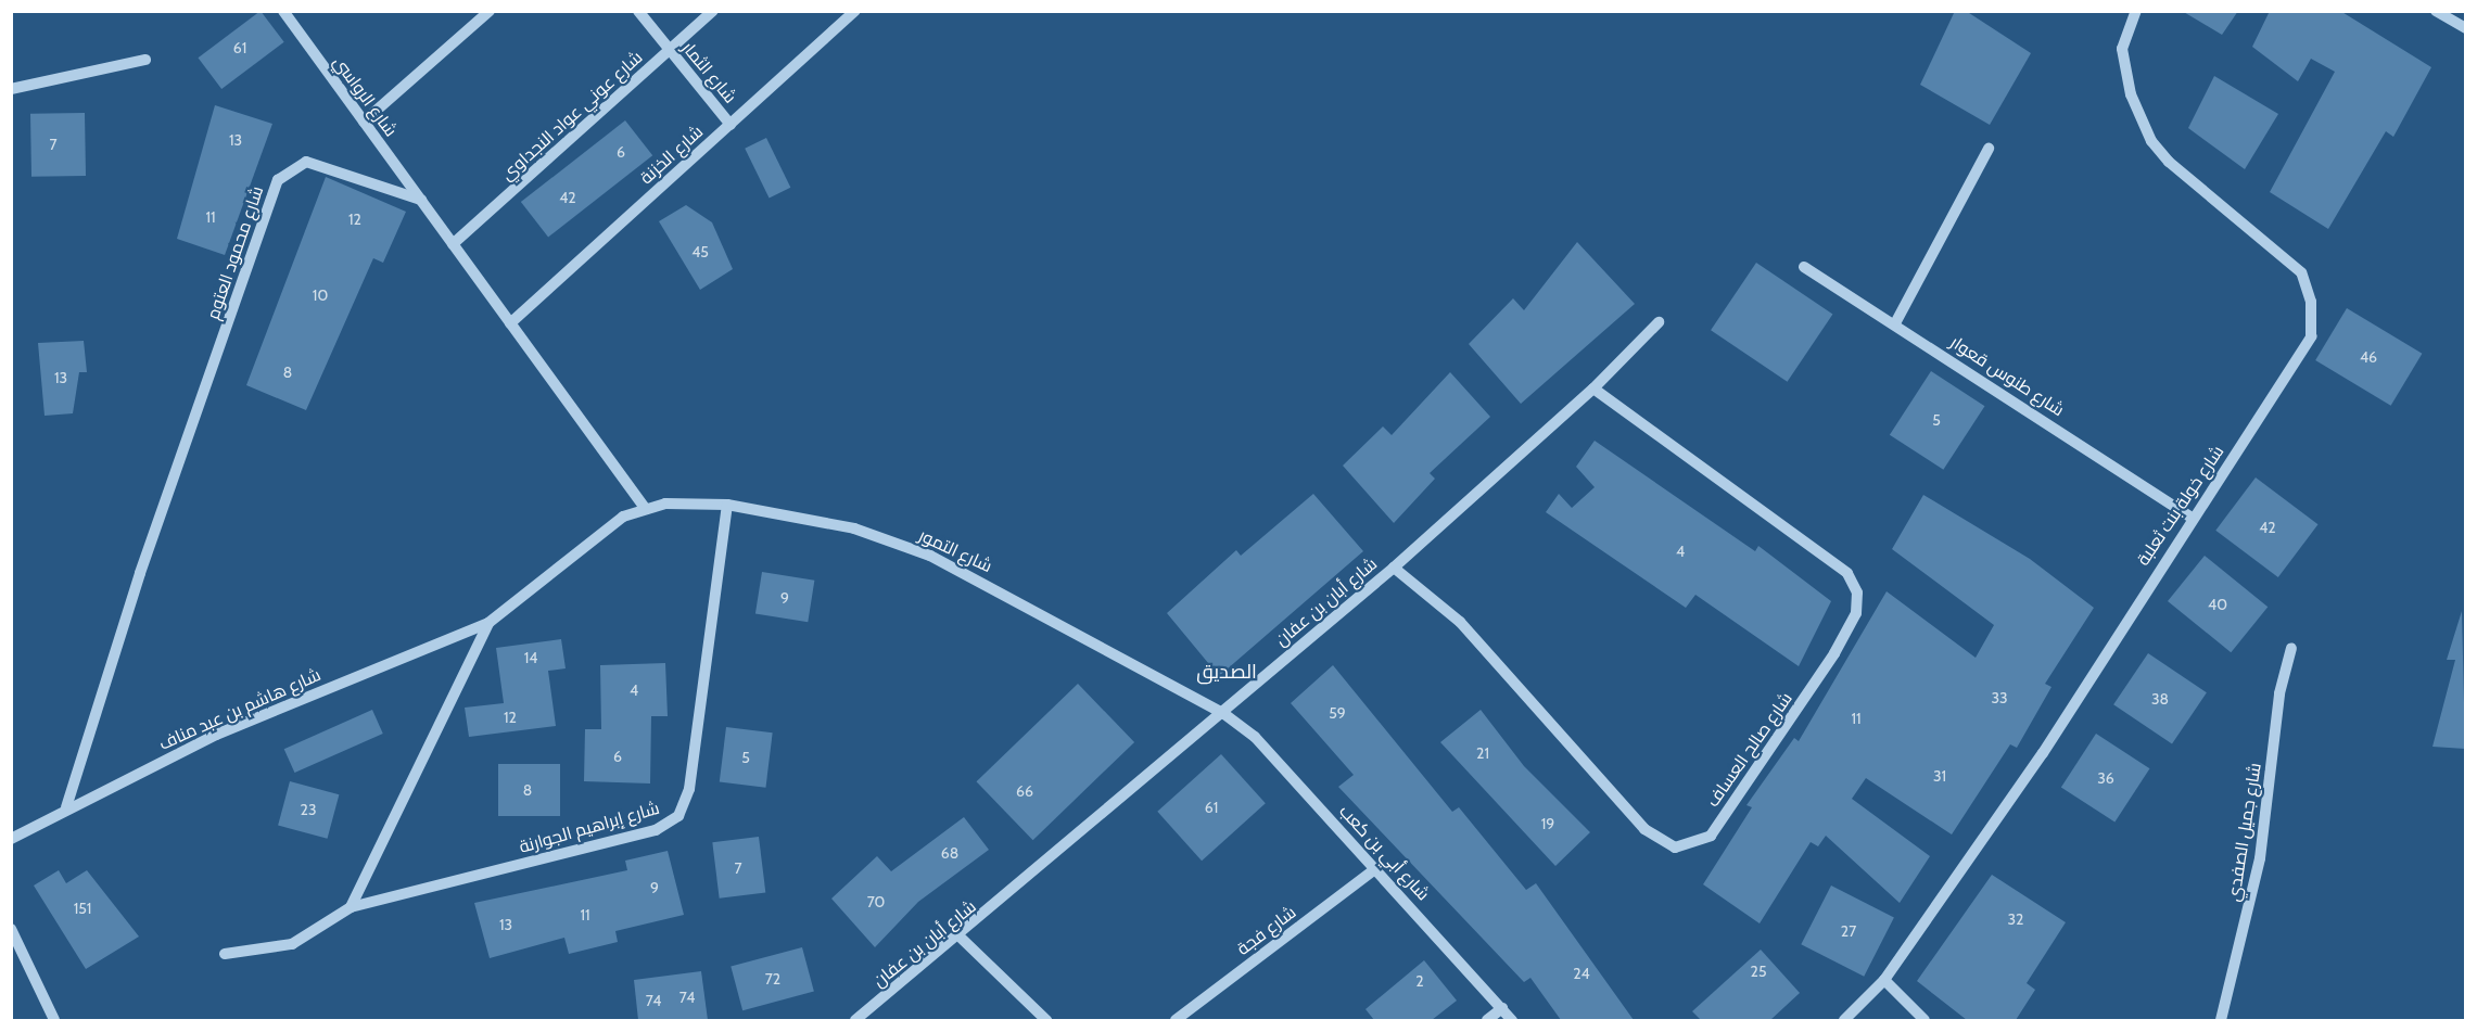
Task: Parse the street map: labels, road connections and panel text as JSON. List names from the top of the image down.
{
  "streets": {
    "street": [
      "شارع الثمار",
      "شارع الرواسي",
      "شارع عوني عواد النجداوي",
      "شارع الخزنة",
      "شارع محمود العتوم",
      "شارع طنوس قعوار",
      "شارع خولة بنت ثعلبة",
      "شارع التمور",
      "شارع أبان بن عفان",
      "شارع هاشم بن عبد مناف",
      "شارع صالح العساف",
      "شارع إبراهيم الجوارنة",
      "شارع جميل الصفدي",
      "شارع أبي بن كعب",
      "شارع فجة"
    ]
  },
  "crossings": [
    ["شارع الثمار", "شارع عوني عواد النجداوي"],
    ["شارع الثمار", "شارع الخزنة"],
    ["شارع الرواسي", "شارع محمود العتوم"],
    ["شارع محمود العتوم", "شارع هاشم بن عبد مناف"],
    ["شارع طنوس قعوار", "شارع خولة بنت ثعلبة"],
    ["شارع التمور", "شارع أبان بن عفان"],
    ["شارع التمور", "شارع إبراهيم الجوارنة"],
    ["شارع التمور", "شارع أبي بن كعب"],
    ["شارع أبان بن عفان", "شارع صالح العساف"],
    ["شارع أبان بن عفان", "شارع أبي بن كعب"],
    ["شارع أبي بن كعب", "شارع فجة"]
  ],
  "districts": ["الصديق"],
  "house_numbers": [
    "61",
    "13",
    "7",
    "6",
    "42",
    "11",
    "12",
    "45",
    "10",
    "46",
    "8",
    "13",
    "5",
    "42",
    "4",
    "9",
    "40",
    "14",
    "4",
    "33",
    "38",
    "59",
    "12",
    "11",
    "21",
    "6",
    "5",
    "31",
    "36",
    "8",
    "66",
    "61",
    "23",
    "19",
    "68",
    "7",
    "9",
    "70",
    "151",
    "11",
    "32",
    "13",
    "27",
    "25",
    "24",
    "72",
    "2",
    "74",
    "74"
  ]
}
